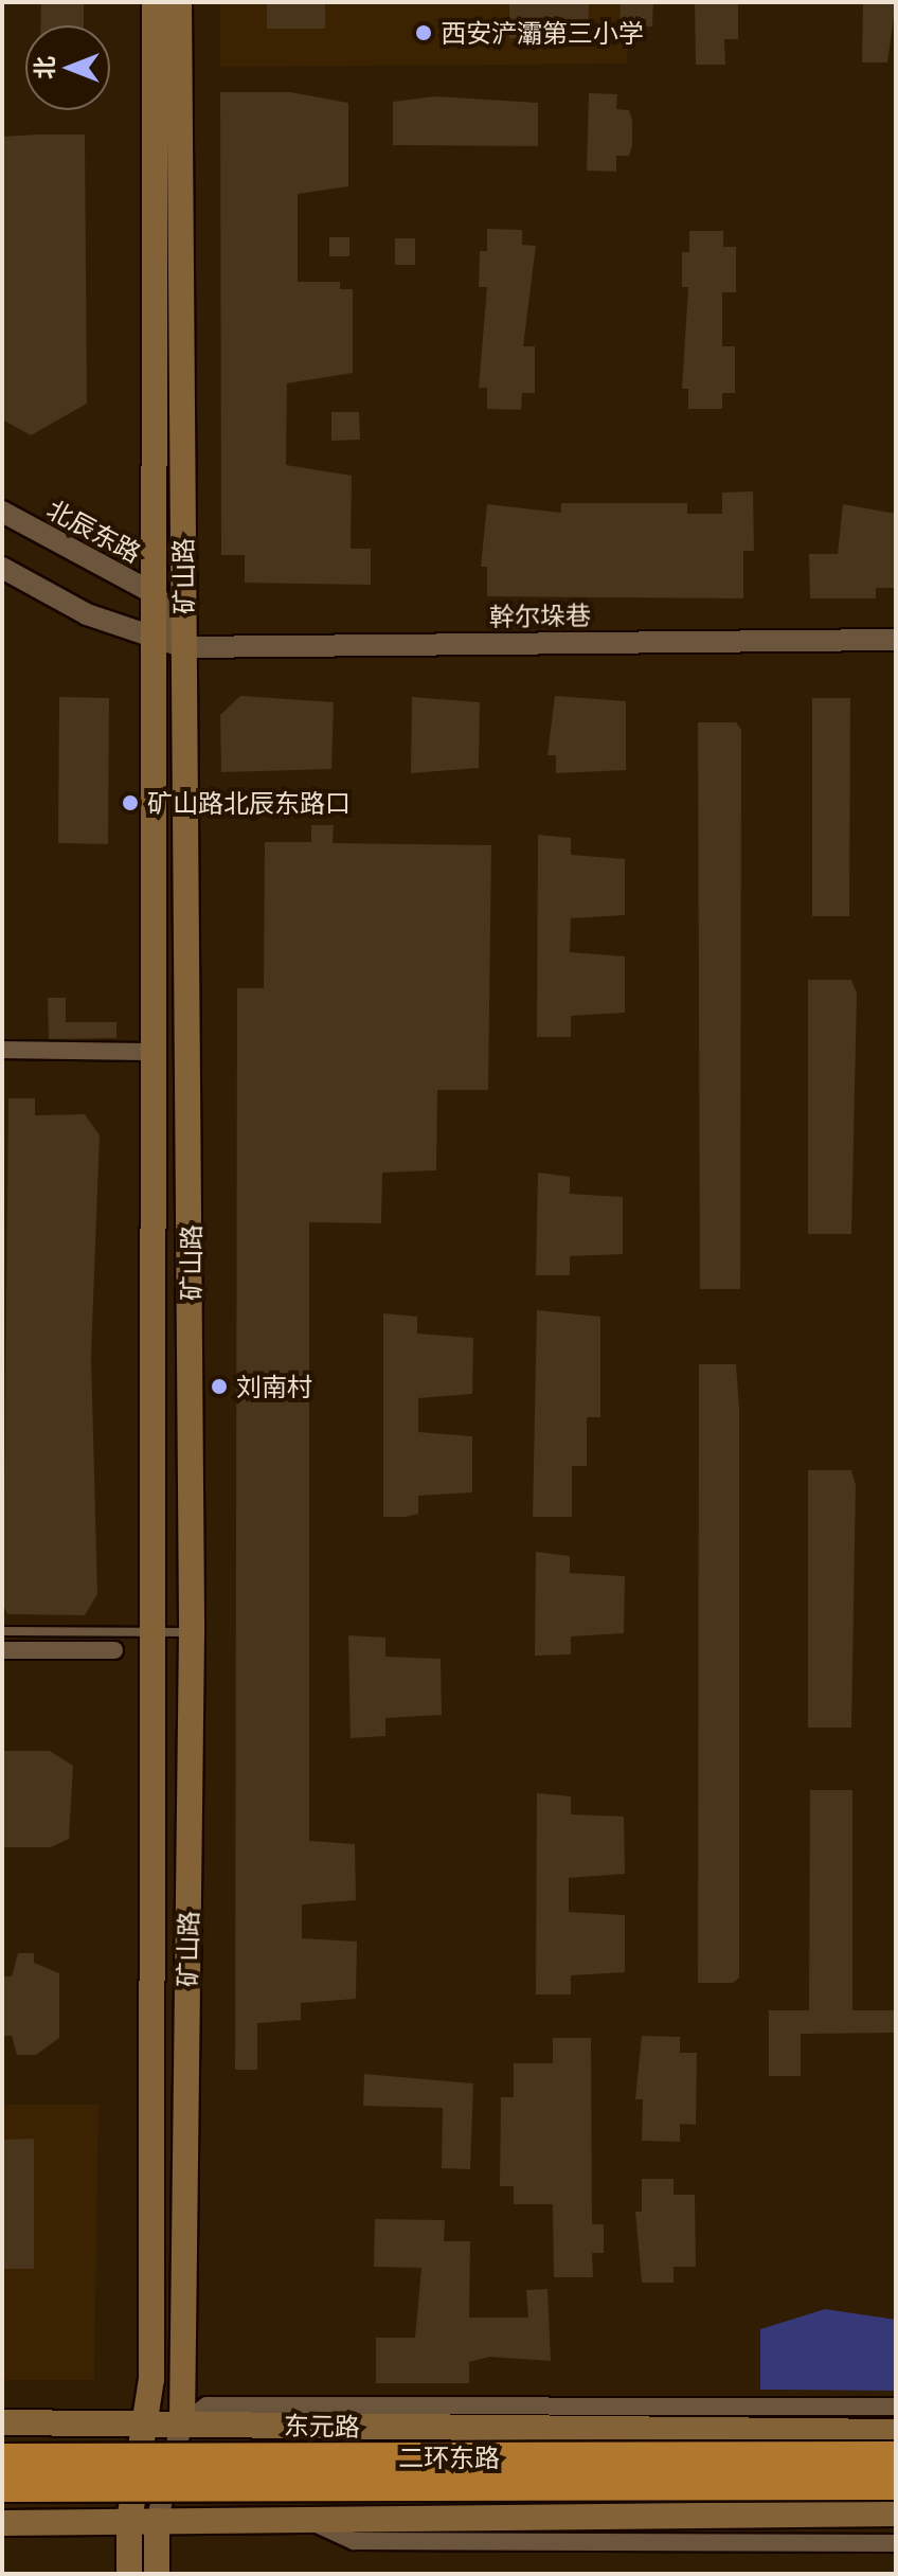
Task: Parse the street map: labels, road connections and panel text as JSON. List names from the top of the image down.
{
  "streets": {
    "highway": ["二环东路"],
    "main road": ["矿山路", "东元路"],
    "street": ["北辰东路", "幹尔垛巷"]
  },
  "crossings": [
    ["北辰东路", "矿山路"],
    ["北辰东路", "幹尔垛巷"],
    ["矿山路", "幹尔垛巷"],
    ["矿山路", "东元路"]
  ],
  "places": ["西安浐灞第三小学", "矿山路北辰东路口", "刘南村"],
  "north": "left"
}
